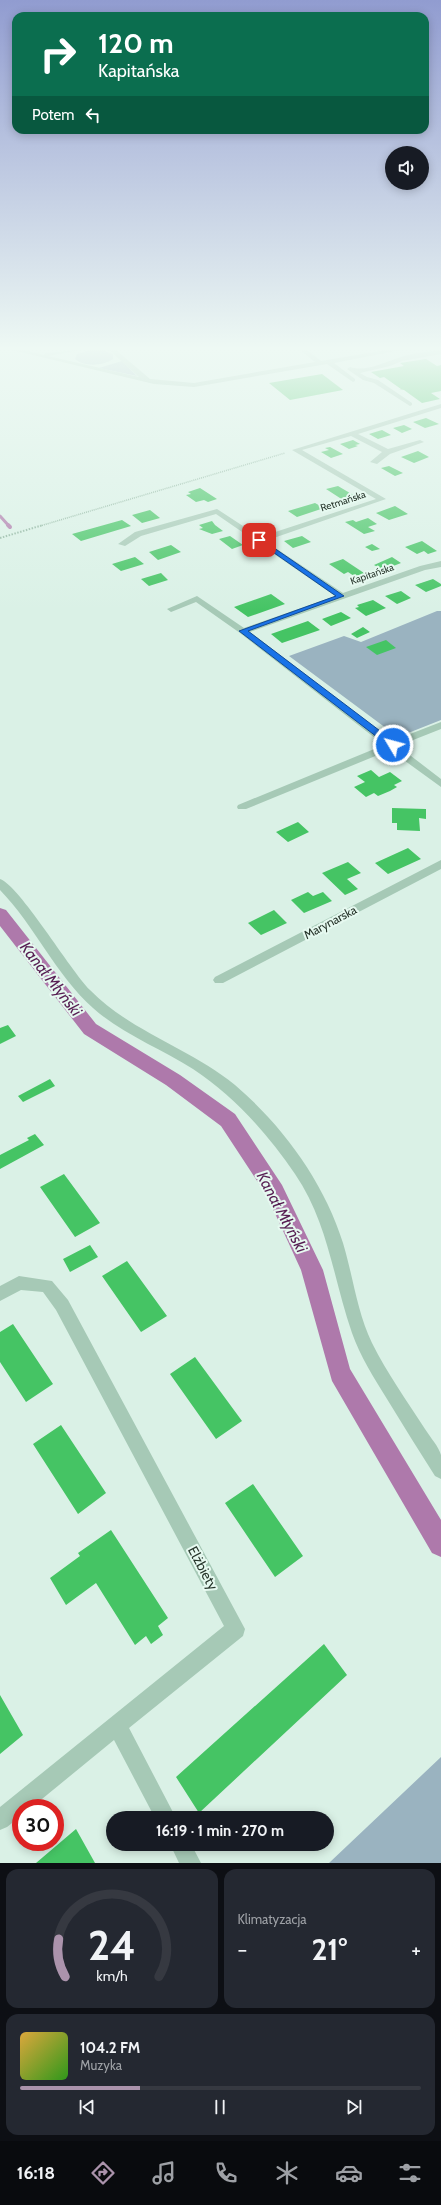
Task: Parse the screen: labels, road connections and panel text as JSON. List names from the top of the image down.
{
  "streets": {
    "street": [
      "Retmańska",
      "Kapitańska",
      "Marynarska",
      "Elżbiety"
    ]
  },
  "water": ["Kanał Młyński"],
  "page": {
    "turn": ["120 m", "Kapitańska"],
    "then": "Potem",
    "limit": "30",
    "trip": "16:19 · 1 min · 270 m",
    "tile": "Klimatyzacja",
    "heat": ["−", "21°", "+"],
    "song": ["104.2 FM", "Muzyka"],
    "tabs": "16:18",
    "gauge": ["24", "km/h"]
  }
}
